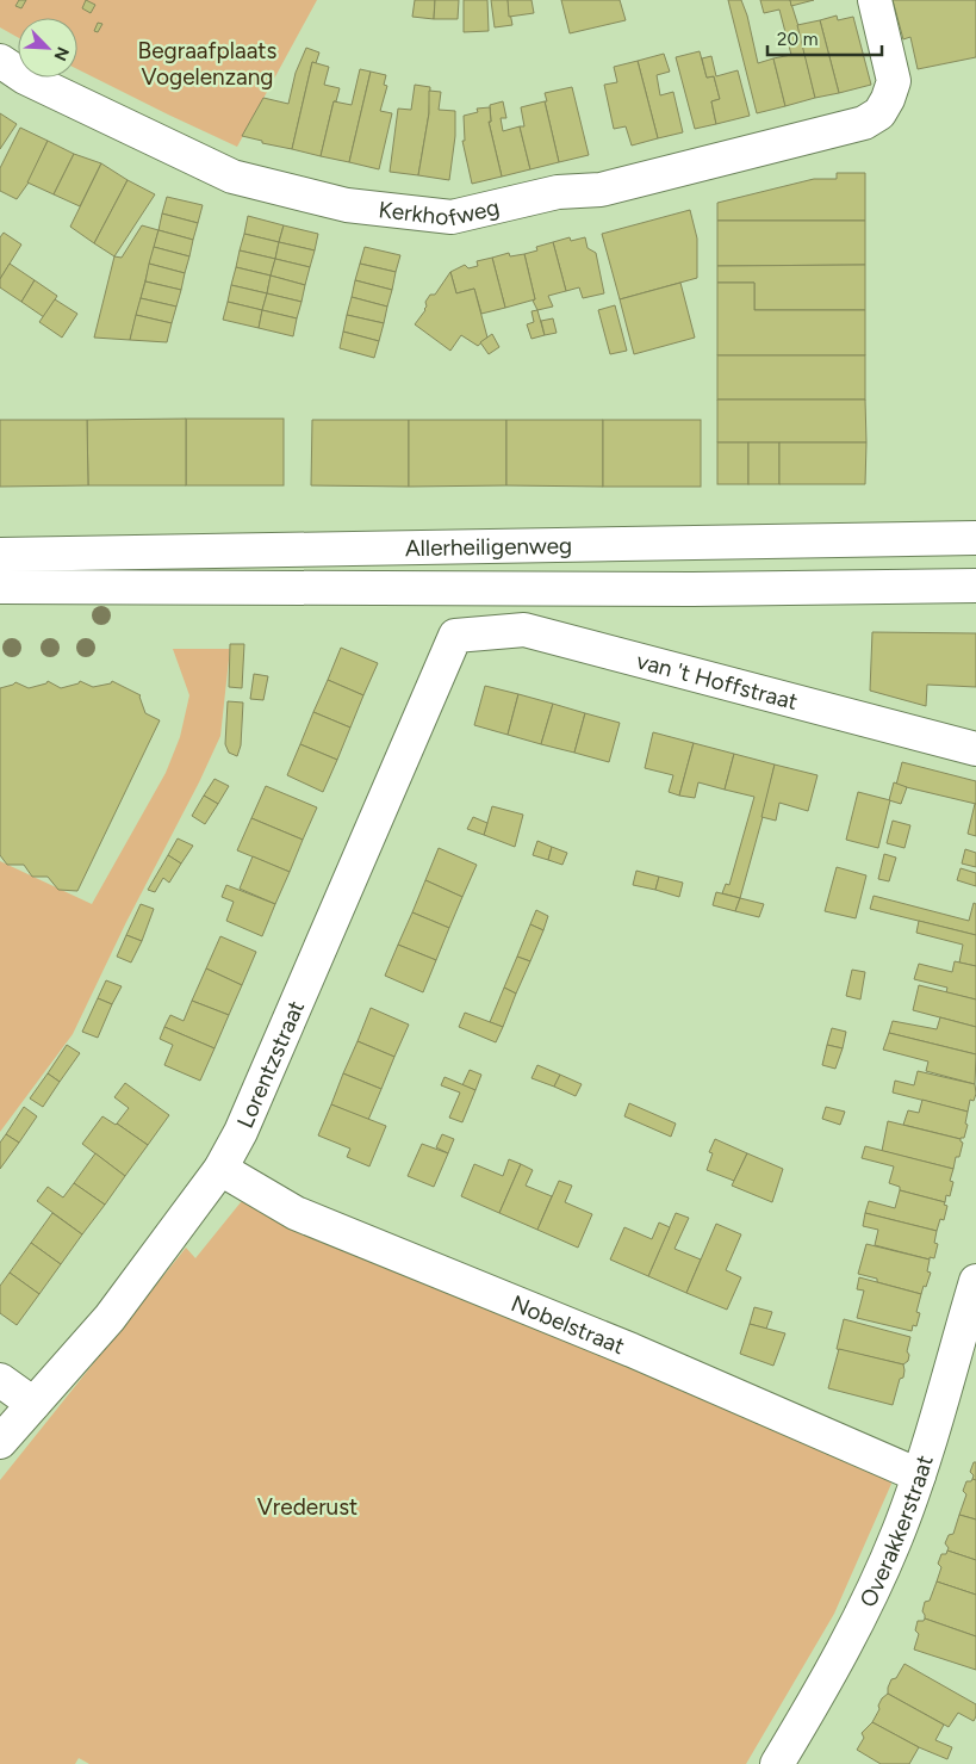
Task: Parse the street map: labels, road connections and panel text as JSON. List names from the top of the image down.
{
  "streets": {
    "street": [
      "Kerkhofweg",
      "Allerheiligenweg",
      "van 't Hoffstraat",
      "Lorentzstraat",
      "Nobelstraat",
      "Overakkerstraat"
    ]
  },
  "crossings": [
    ["van 't Hoffstraat", "Lorentzstraat"],
    ["Lorentzstraat", "Nobelstraat"],
    ["Nobelstraat", "Overakkerstraat"]
  ],
  "parks": ["Begraafplaats Vogelenzang", "Vrederust"],
  "scale_bar": "20 m",
  "north": "bottom right"
}
